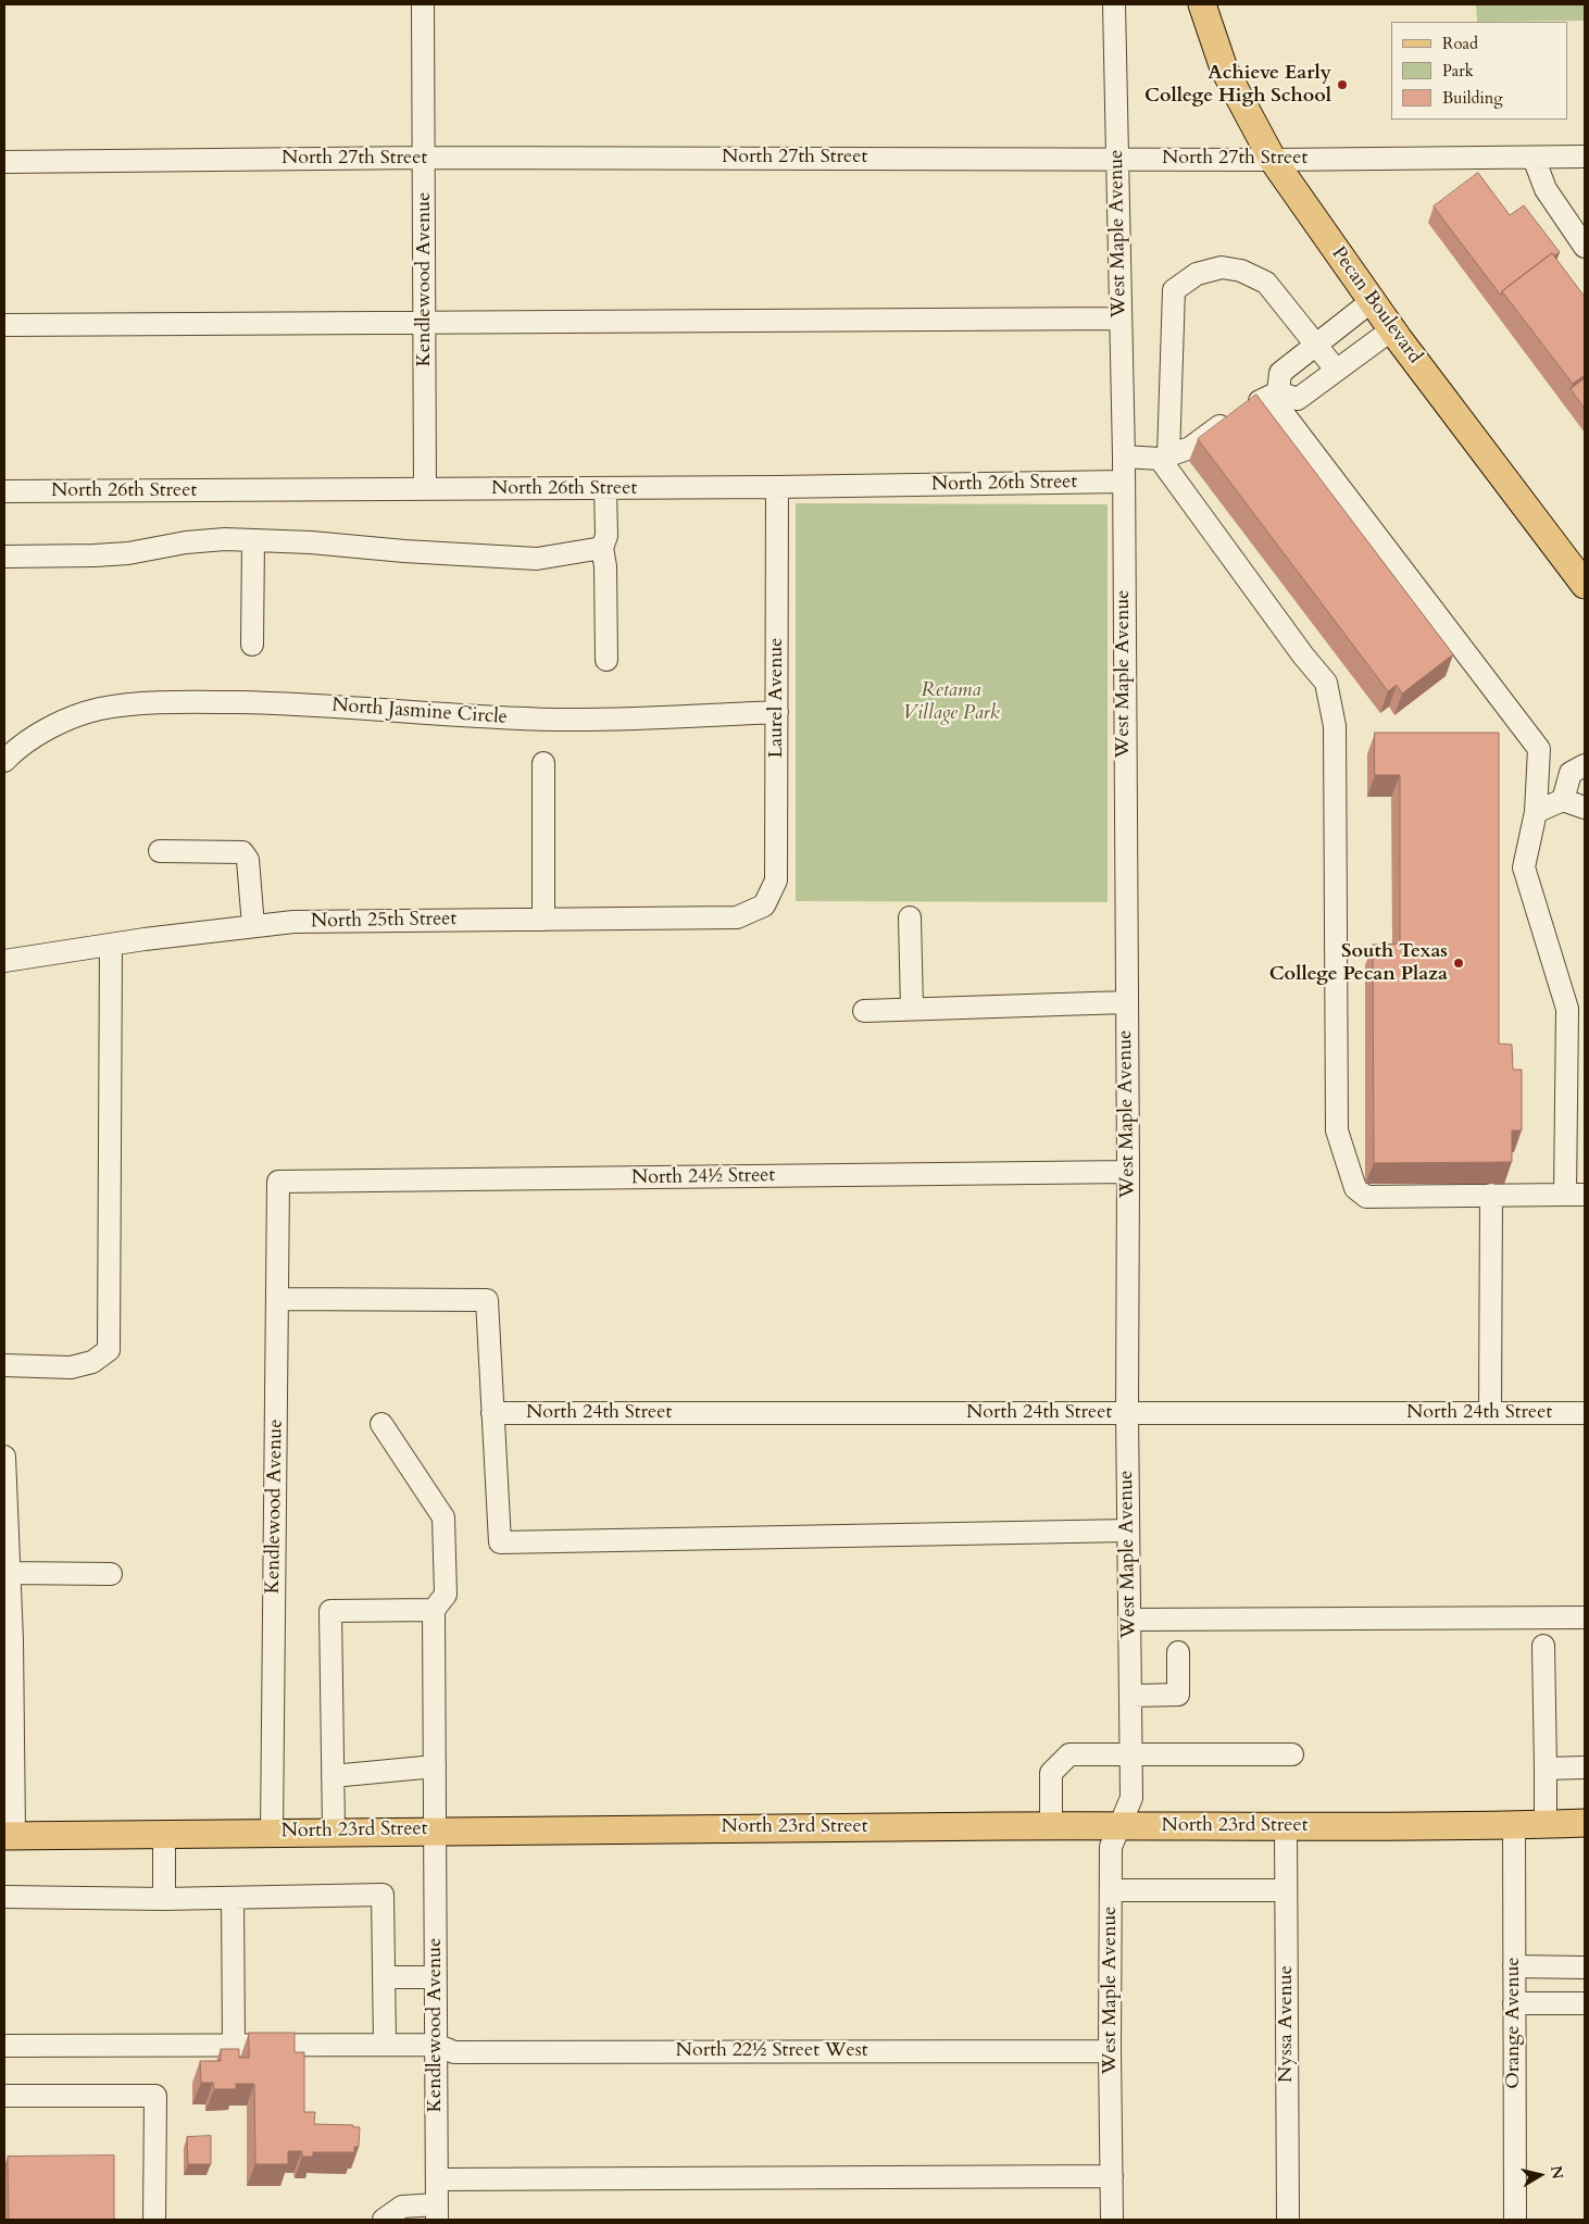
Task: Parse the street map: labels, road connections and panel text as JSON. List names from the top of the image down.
{
  "streets": {
    "main road": ["Pecan Boulevard", "North 23rd Street"],
    "street": [
      "North 27th Street",
      "West Maple Avenue",
      "Kendlewood Avenue",
      "North 26th Street",
      "Laurel Avenue",
      "North Jasmine Circle",
      "North 25th Street",
      "North 24½ Street",
      "North 24th Street",
      "Orange Avenue",
      "Nyssa Avenue",
      "North 22½ Street West"
    ]
  },
  "crossings": [
    ["North 27th Street", "West Maple Avenue"],
    ["North 27th Street", "Kendlewood Avenue"],
    ["North 27th Street", "Pecan Boulevard"],
    ["West Maple Avenue", "North 26th Street"],
    ["West Maple Avenue", "North 24½ Street"],
    ["West Maple Avenue", "North 24th Street"],
    ["West Maple Avenue", "North 23rd Street"],
    ["West Maple Avenue", "North 22½ Street West"],
    ["Kendlewood Avenue", "North 26th Street"],
    ["Kendlewood Avenue", "North 24½ Street"],
    ["Kendlewood Avenue", "North 23rd Street"],
    ["Kendlewood Avenue", "North 22½ Street West"],
    ["North 26th Street", "Laurel Avenue"],
    ["Laurel Avenue", "North Jasmine Circle"],
    ["Laurel Avenue", "North 25th Street"],
    ["North 23rd Street", "Orange Avenue"],
    ["North 23rd Street", "Nyssa Avenue"]
  ],
  "parks": ["Retama Village Park"],
  "places": ["Achieve Early College High School", "South Texas College Pecan Plaza"],
  "legend": ["Road", "Park", "Building"],
  "north": "right"
}
